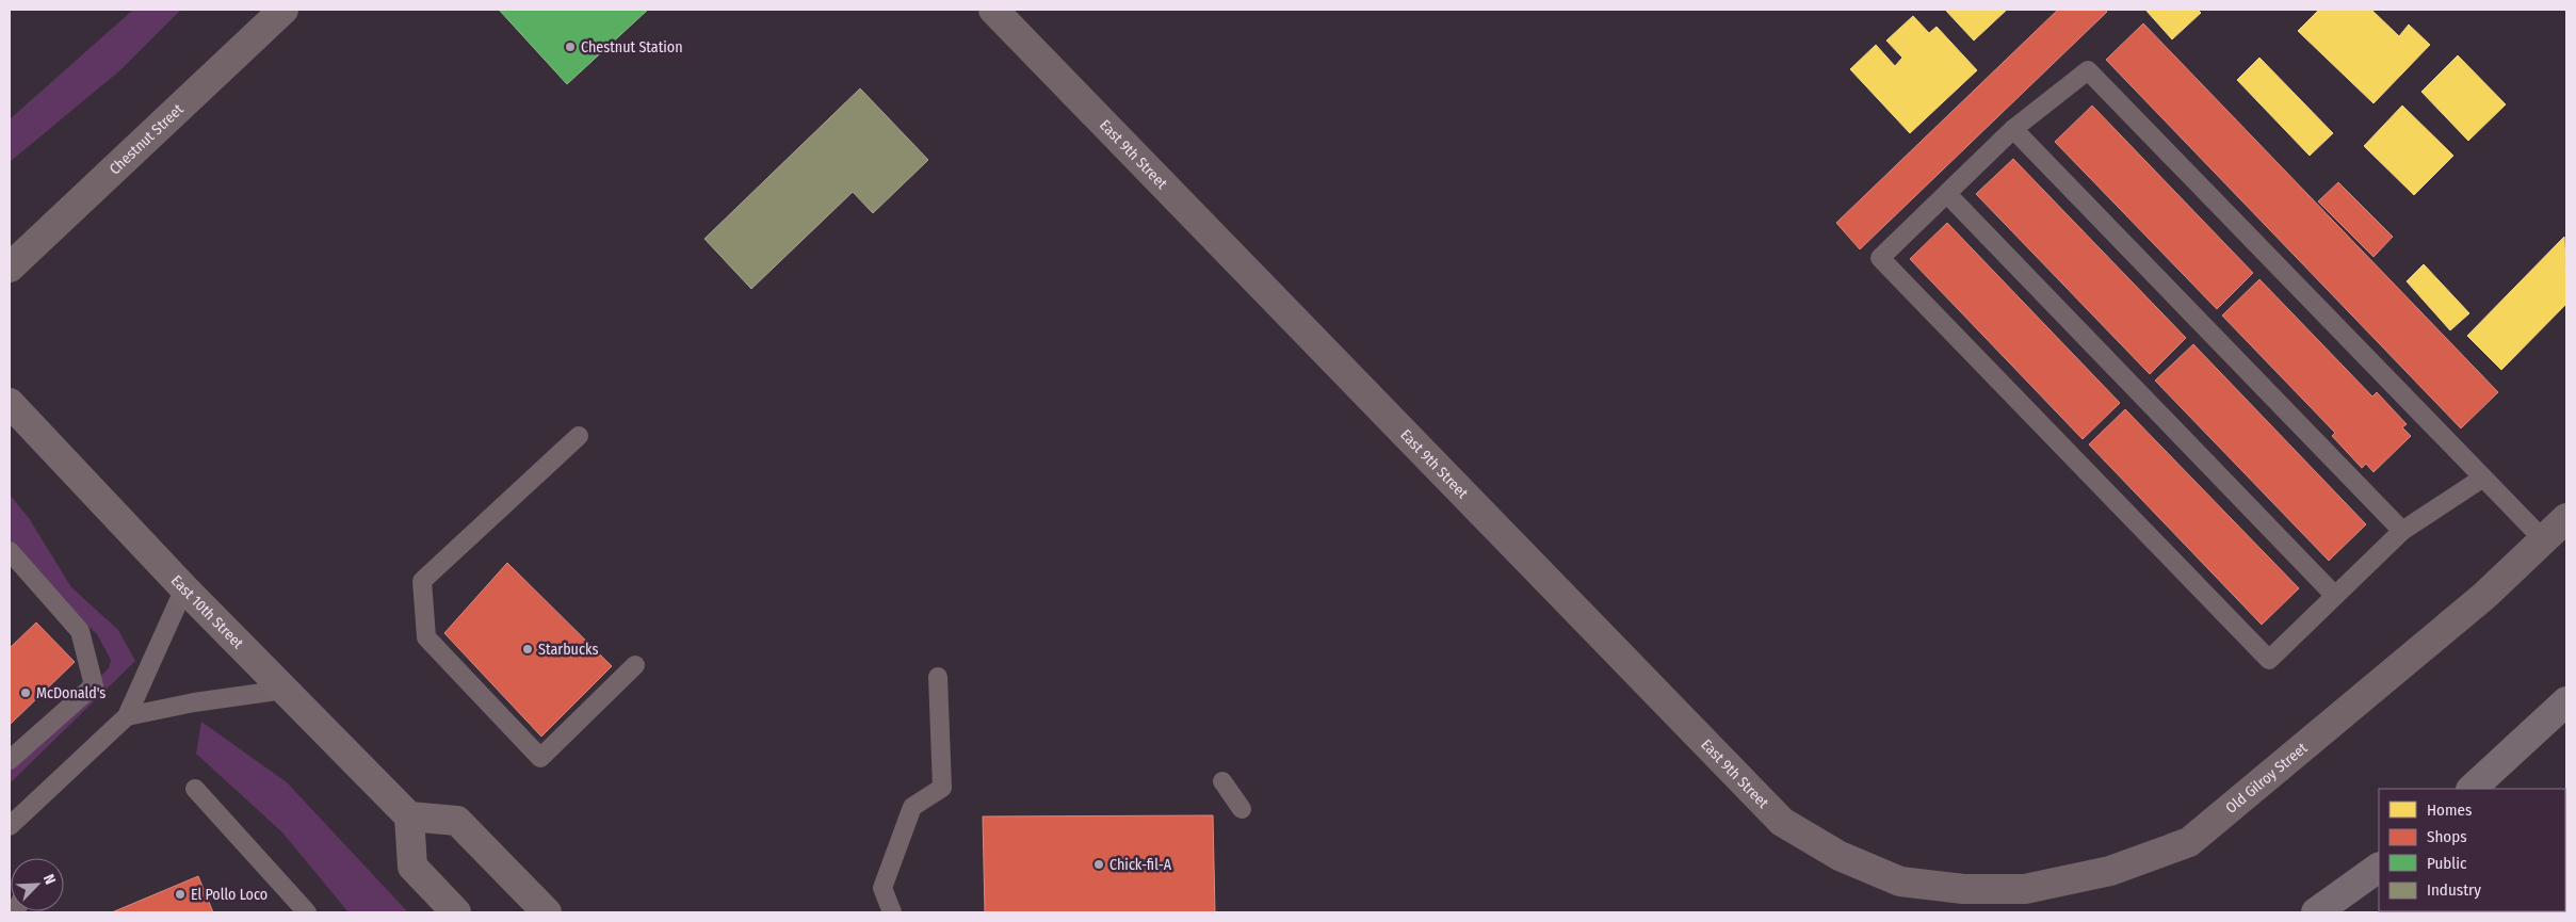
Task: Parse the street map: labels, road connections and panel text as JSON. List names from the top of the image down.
{
  "streets": {
    "main road": ["East 10th Street"],
    "street": ["Chestnut Street", "East 9th Street", "Old Gilroy Street"]
  },
  "crossings": [
    ["East 9th Street", "Old Gilroy Street"]
  ],
  "places": [
    "Chestnut Station",
    "Starbucks",
    "McDonald's",
    "Chick-fil-A",
    "El Pollo Loco"
  ],
  "legend": [
    "Homes",
    "Shops",
    "Public",
    "Industry"
  ],
  "north": "top right"
}
